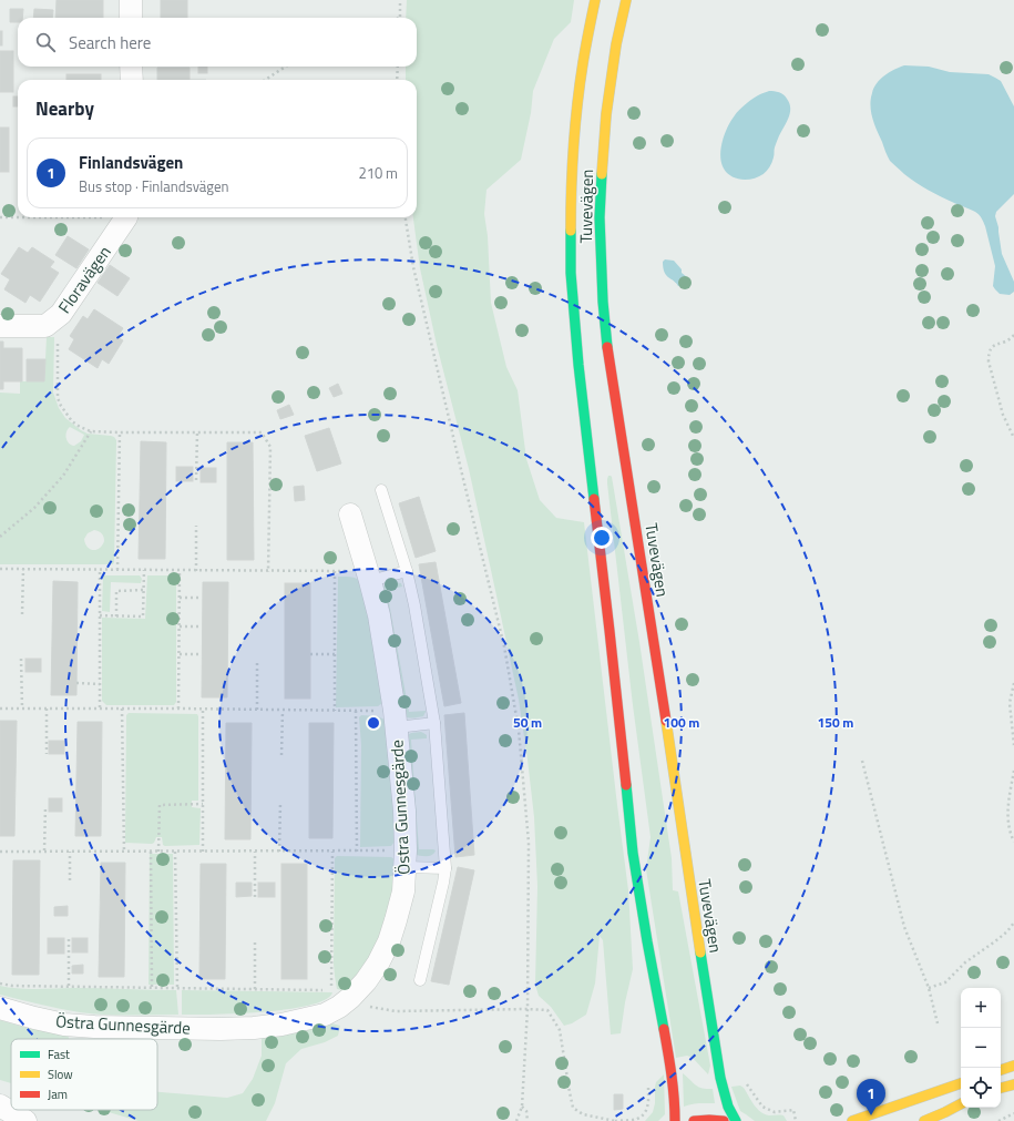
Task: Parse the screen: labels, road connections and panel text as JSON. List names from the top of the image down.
{
  "streets": {
    "main road": ["Tuvevägen"],
    "street": ["Floravägen", "Östra Gunnesgärde"]
  },
  "legend": ["Fast", "Slow", "Jam"],
  "page": {
    "search": "Search here",
    "heading": "Nearby",
    "list": [
      {
        "mark": "1",
        "name": "Finlandsvägen",
        "note": "Bus stop · Finlandsvägen",
        "value": "210 m"
      }
    ],
    "map_buttons": ["+", "−"],
    "pins": "1"
  },
  "rings": ["50 m", "100 m", "150 m"]
}
